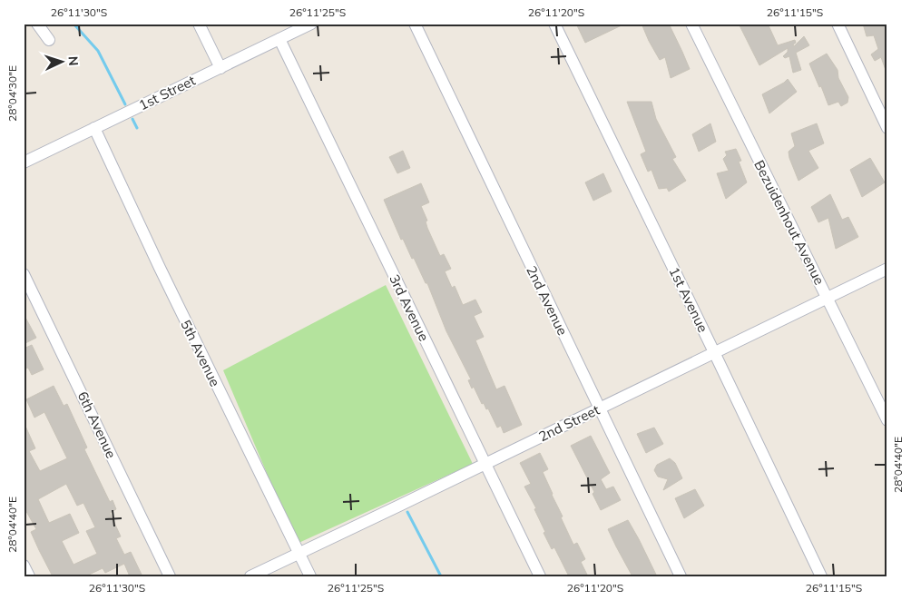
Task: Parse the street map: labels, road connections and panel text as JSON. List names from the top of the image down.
{
  "streets": {
    "street": [
      "1st Street",
      "Bezuidenhout Avenue",
      "1st Avenue",
      "2nd Avenue",
      "3rd Avenue",
      "5th Avenue",
      "2nd Street",
      "6th Avenue"
    ]
  },
  "crossings": [
    ["1st Street", "3rd Avenue"],
    ["1st Street", "5th Avenue"],
    ["Bezuidenhout Avenue", "2nd Street"],
    ["1st Avenue", "2nd Street"],
    ["2nd Avenue", "2nd Street"],
    ["3rd Avenue", "2nd Street"],
    ["5th Avenue", "2nd Street"]
  ],
  "north": "right",
  "coordinates": [
    "26°11'30\"S",
    "26°11'25\"S",
    "26°11'20\"S",
    "26°11'15\"S",
    "28°04'30\"E",
    "28°04'40\"E"
  ]
}
